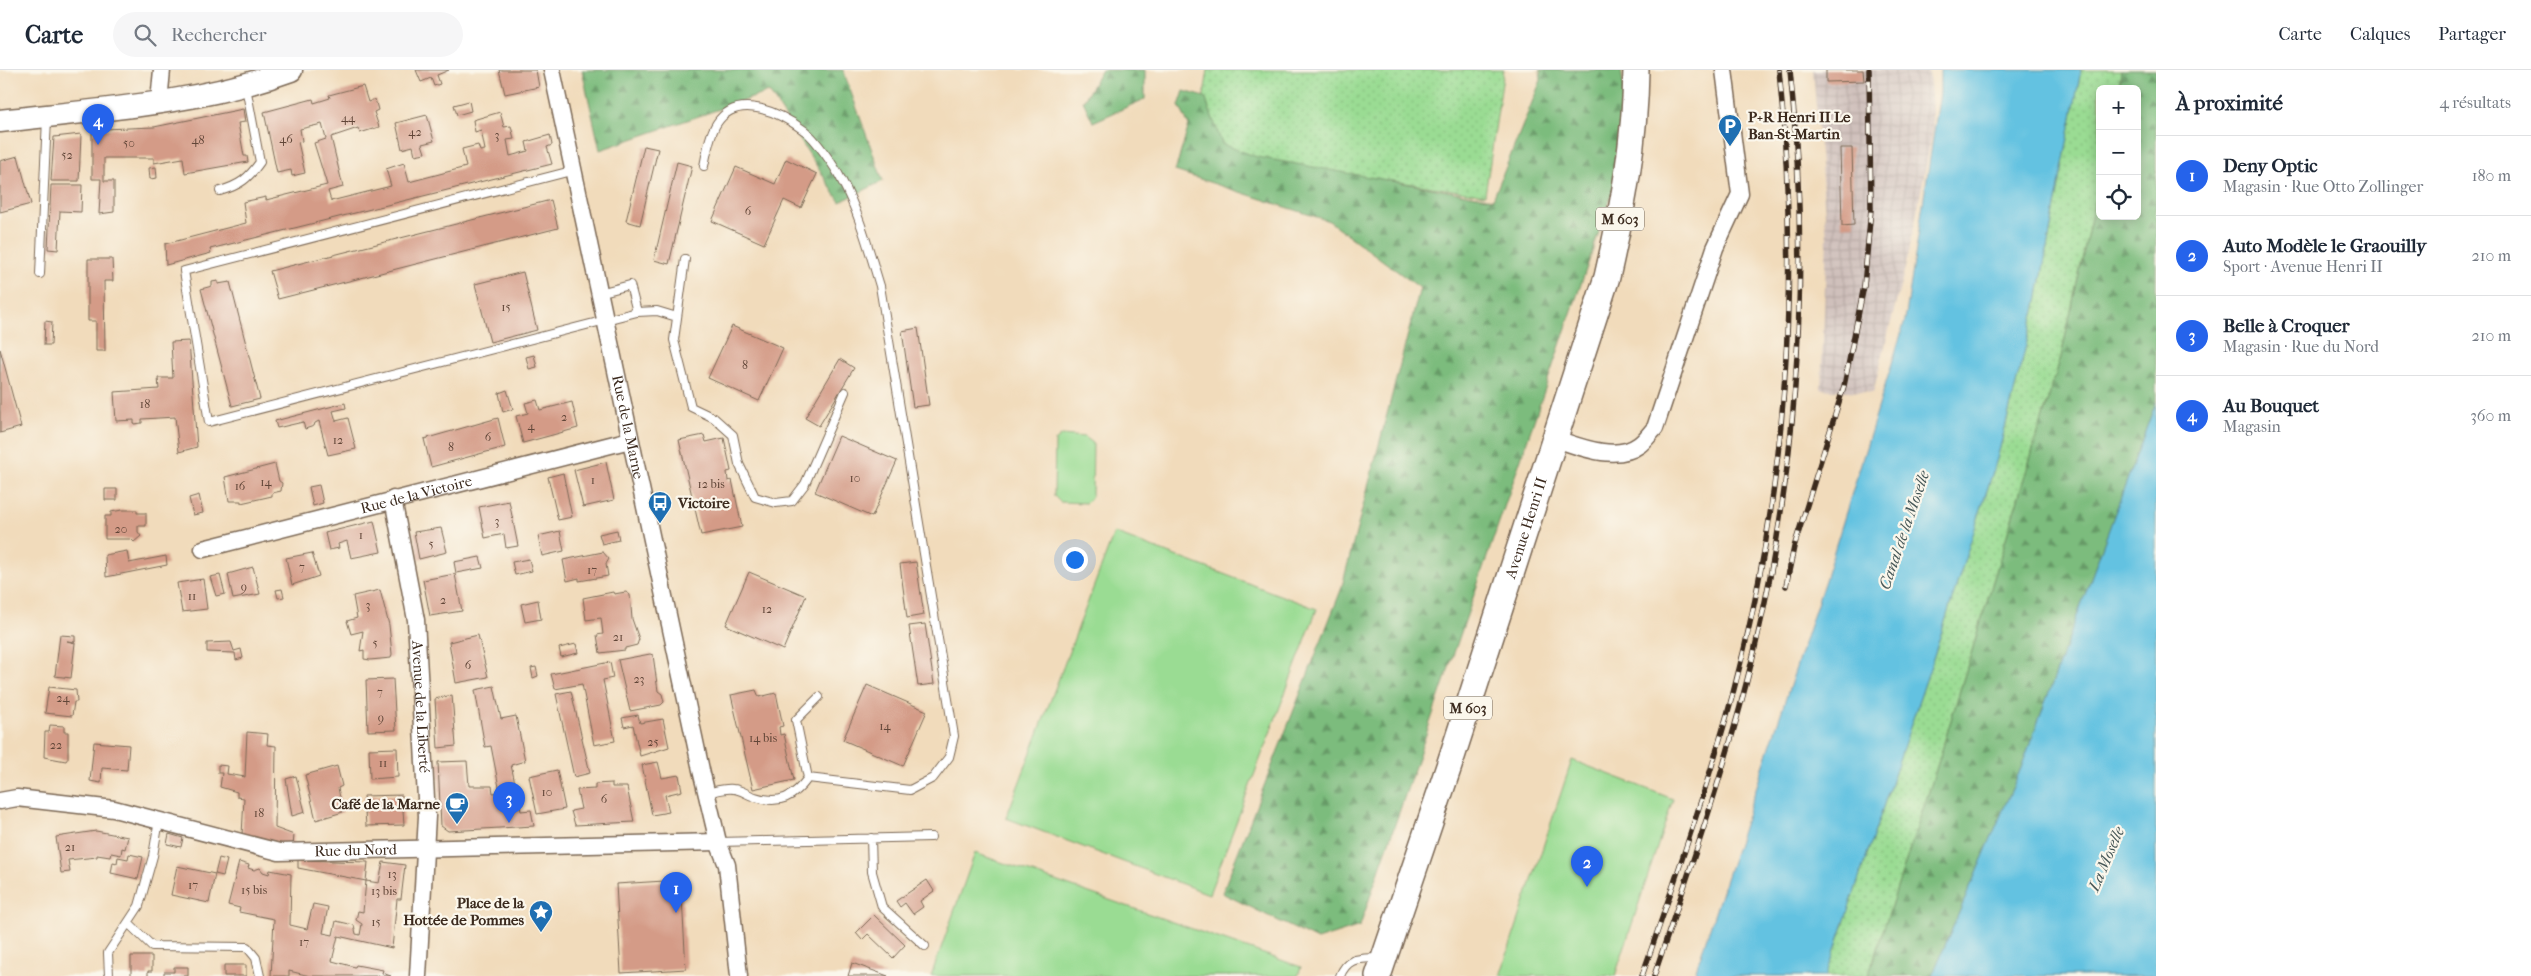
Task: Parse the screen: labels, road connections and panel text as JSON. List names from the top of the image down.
{
  "streets": {
    "main road": ["M 603", "Avenue Henri II"],
    "street": [
      "Rue de la Marne",
      "Rue de la Victoire",
      "Avenue de la Liberté",
      "Rue du Nord"
    ]
  },
  "crossings": [
    ["Rue de la Marne", "Rue de la Victoire"],
    ["Rue de la Marne", "Rue du Nord"],
    ["Rue de la Victoire", "Avenue de la Liberté"],
    ["Avenue de la Liberté", "Rue du Nord"]
  ],
  "water": ["Canal de la Moselle", "La Moselle"],
  "places": {
    "parking": ["P+R Henri II Le Ban-St-Martin"],
    "bus stop": ["Victoire"],
    "cafe": ["Café de la Marne"],
    "place": ["Place de la Hottée de Pommes"]
  },
  "house_numbers": [
    "44",
    "42",
    "3",
    "46",
    "48",
    "50",
    "52",
    "6",
    "15",
    "8",
    "18",
    "2",
    "4",
    "6",
    "12",
    "8",
    "10",
    "1",
    "14",
    "12 bis",
    "16",
    "3",
    "20",
    "1",
    "5",
    "7",
    "17",
    "9",
    "11",
    "2",
    "3",
    "12",
    "21",
    "5",
    "6",
    "23",
    "7",
    "24",
    "9",
    "14",
    "14 bis",
    "25",
    "22",
    "11",
    "10",
    "6",
    "18",
    "21",
    "13",
    "17",
    "15 bis",
    "13 bis",
    "15",
    "17"
  ],
  "page": {
    "header": "Carte",
    "search": "Rechercher",
    "nav": ["Carte", "Calques", "Partager"],
    "heading": ["À proximité", "4 résultats"],
    "map_buttons": ["+", "−"],
    "pins": [
      "4",
      "3",
      "2",
      "1"
    ],
    "list": [
      {
        "mark": "1",
        "name": "Deny Optic",
        "note": "Magasin · Rue Otto Zollinger",
        "value": "180 m"
      },
      {
        "mark": "2",
        "name": "Auto Modèle le Graouilly",
        "note": "Sport · Avenue Henri II",
        "value": "210 m"
      },
      {
        "mark": "3",
        "name": "Belle à Croquer",
        "note": "Magasin · Rue du Nord",
        "value": "210 m"
      },
      {
        "mark": "4",
        "name": "Au Bouquet",
        "note": "Magasin",
        "value": "360 m"
      }
    ]
  }
}
